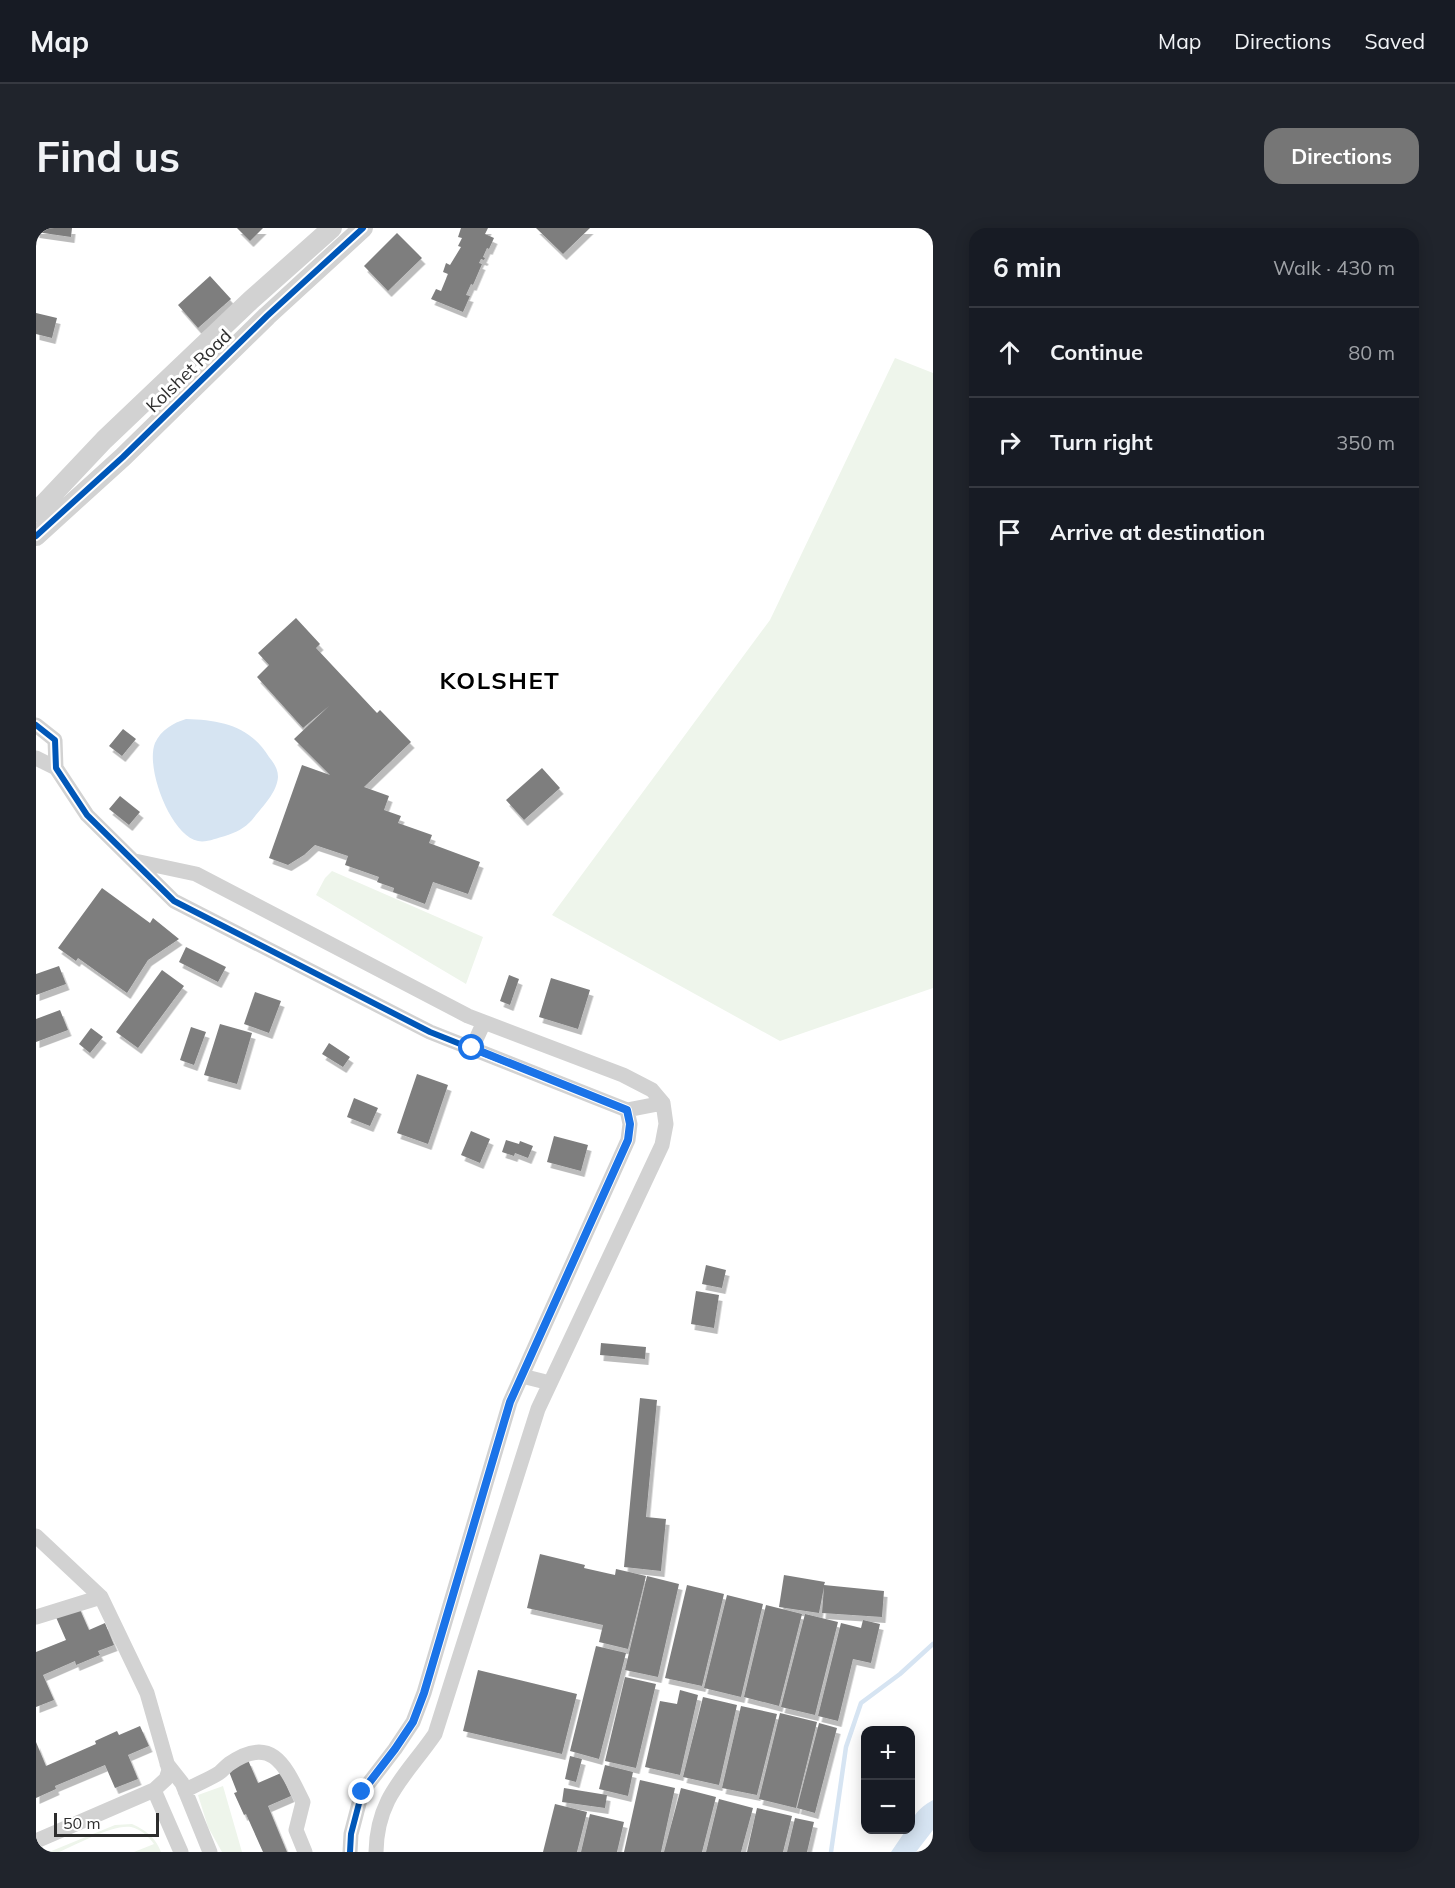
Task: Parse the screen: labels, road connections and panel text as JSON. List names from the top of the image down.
{
  "streets": {
    "street": ["Kolshet Road"]
  },
  "districts": ["KOLSHET"],
  "scale_bar": "50 m",
  "page": {
    "header": "Map",
    "nav": ["Map", "Directions", "Saved"],
    "buttons": "Directions",
    "title": "Find us",
    "heading": ["6 min", "Walk · 430 m"],
    "list": [
      ["Continue", "80 m"],
      ["Turn right", "350 m"],
      "Arrive at destination"
    ],
    "map_buttons": ["+", "−"],
    "scale": "50 m"
  }
}
